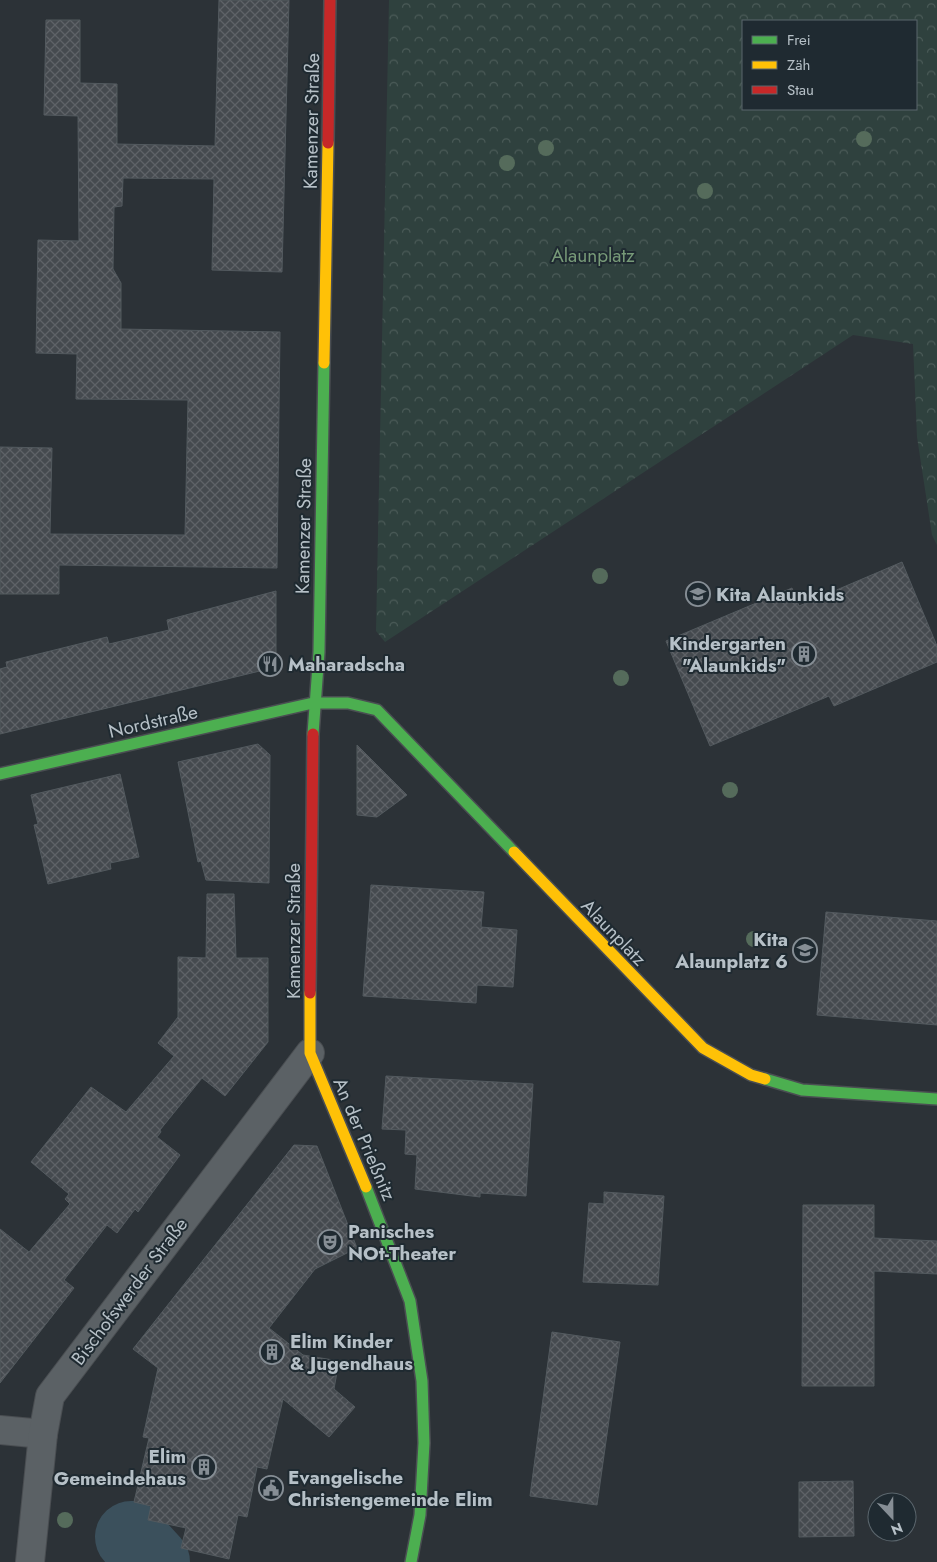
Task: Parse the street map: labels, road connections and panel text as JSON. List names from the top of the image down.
{
  "streets": {
    "street": [
      "Kamenzer Straße",
      "Nordstraße",
      "Alaunplatz",
      "An der Prießnitz",
      "Bischofswerder Straße"
    ]
  },
  "crossings": [
    ["Kamenzer Straße", "Nordstraße"],
    ["Kamenzer Straße", "Alaunplatz"],
    ["Kamenzer Straße", "An der Prießnitz"],
    ["Kamenzer Straße", "Bischofswerder Straße"],
    ["Nordstraße", "Alaunplatz"],
    ["An der Prießnitz", "Bischofswerder Straße"]
  ],
  "parks": ["Alaunplatz"],
  "places": {
    "school or university": ["Kita Alaunkids", "Kita Alaunplatz 6"],
    "building": ["Kindergarten \"Alaunkids\"", "Elim Kinder & Jugendhaus", "Elim Gemeindehaus"],
    "restaurant": ["Maharadscha"],
    "theatre": ["Panisches NOt-Theater"],
    "public building": ["Evangelische Christengemeinde Elim"]
  },
  "legend": ["Frei", "Zäh", "Stau"],
  "north": "bottom"
}
